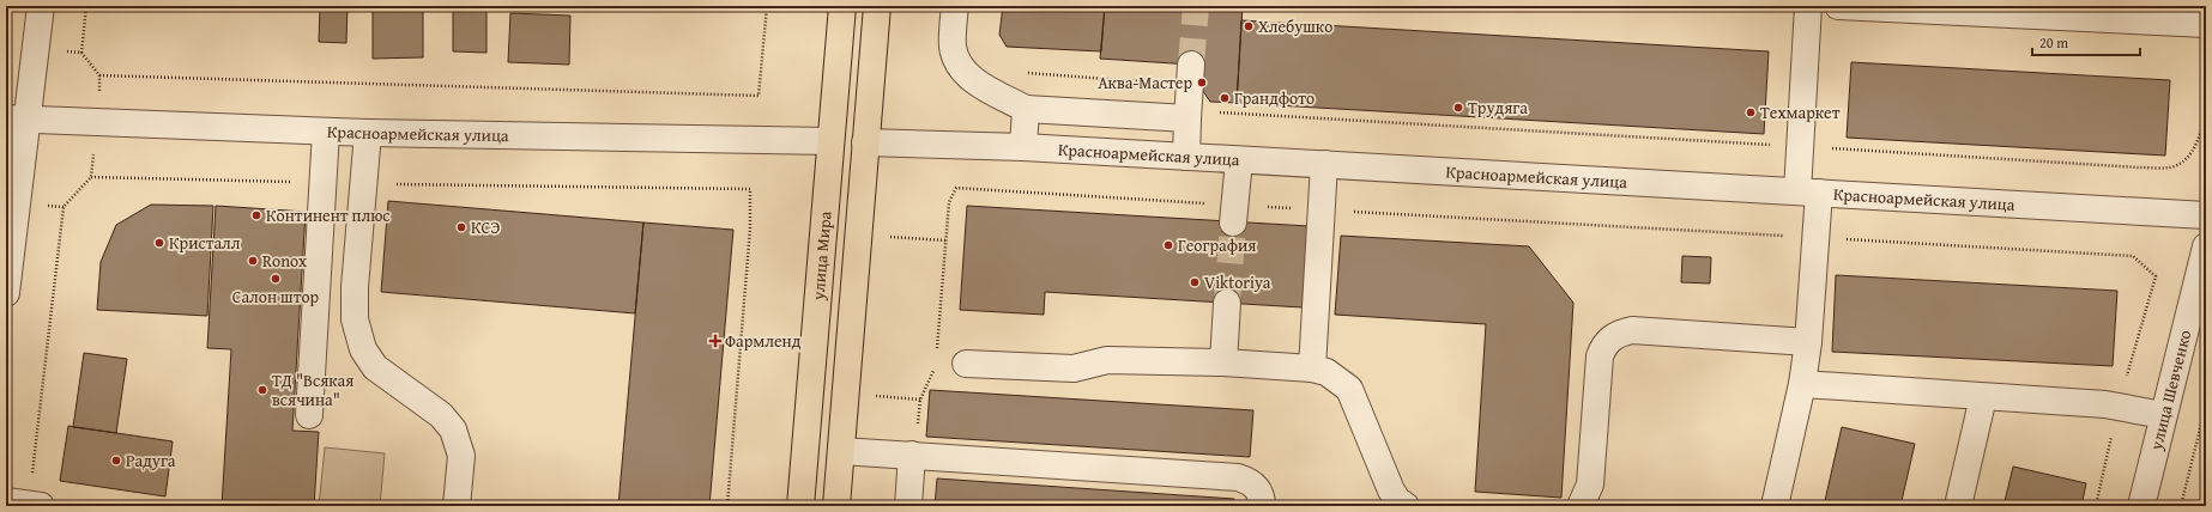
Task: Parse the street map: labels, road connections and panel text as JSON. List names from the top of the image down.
{
  "streets": {
    "main road": ["улица Мира"],
    "street": ["Красноармейская улица", "улица Шевченко"]
  },
  "crossings": [
    ["Красноармейская улица", "улица Мира"]
  ],
  "places": {
    "other": [
      "Хлебушко",
      "Аква-Мастер",
      "Грандфото",
      "Трудяга",
      "Техмаркет",
      "Континент плюс",
      "КСЭ",
      "Кристалл",
      "География",
      "Ronox",
      "Салон штор",
      "Viktoriya",
      "ТД \"Всякая всячина\"",
      "Радуга"
    ],
    "health": ["Фармленд"]
  },
  "scale_bar": "20 m"
}
